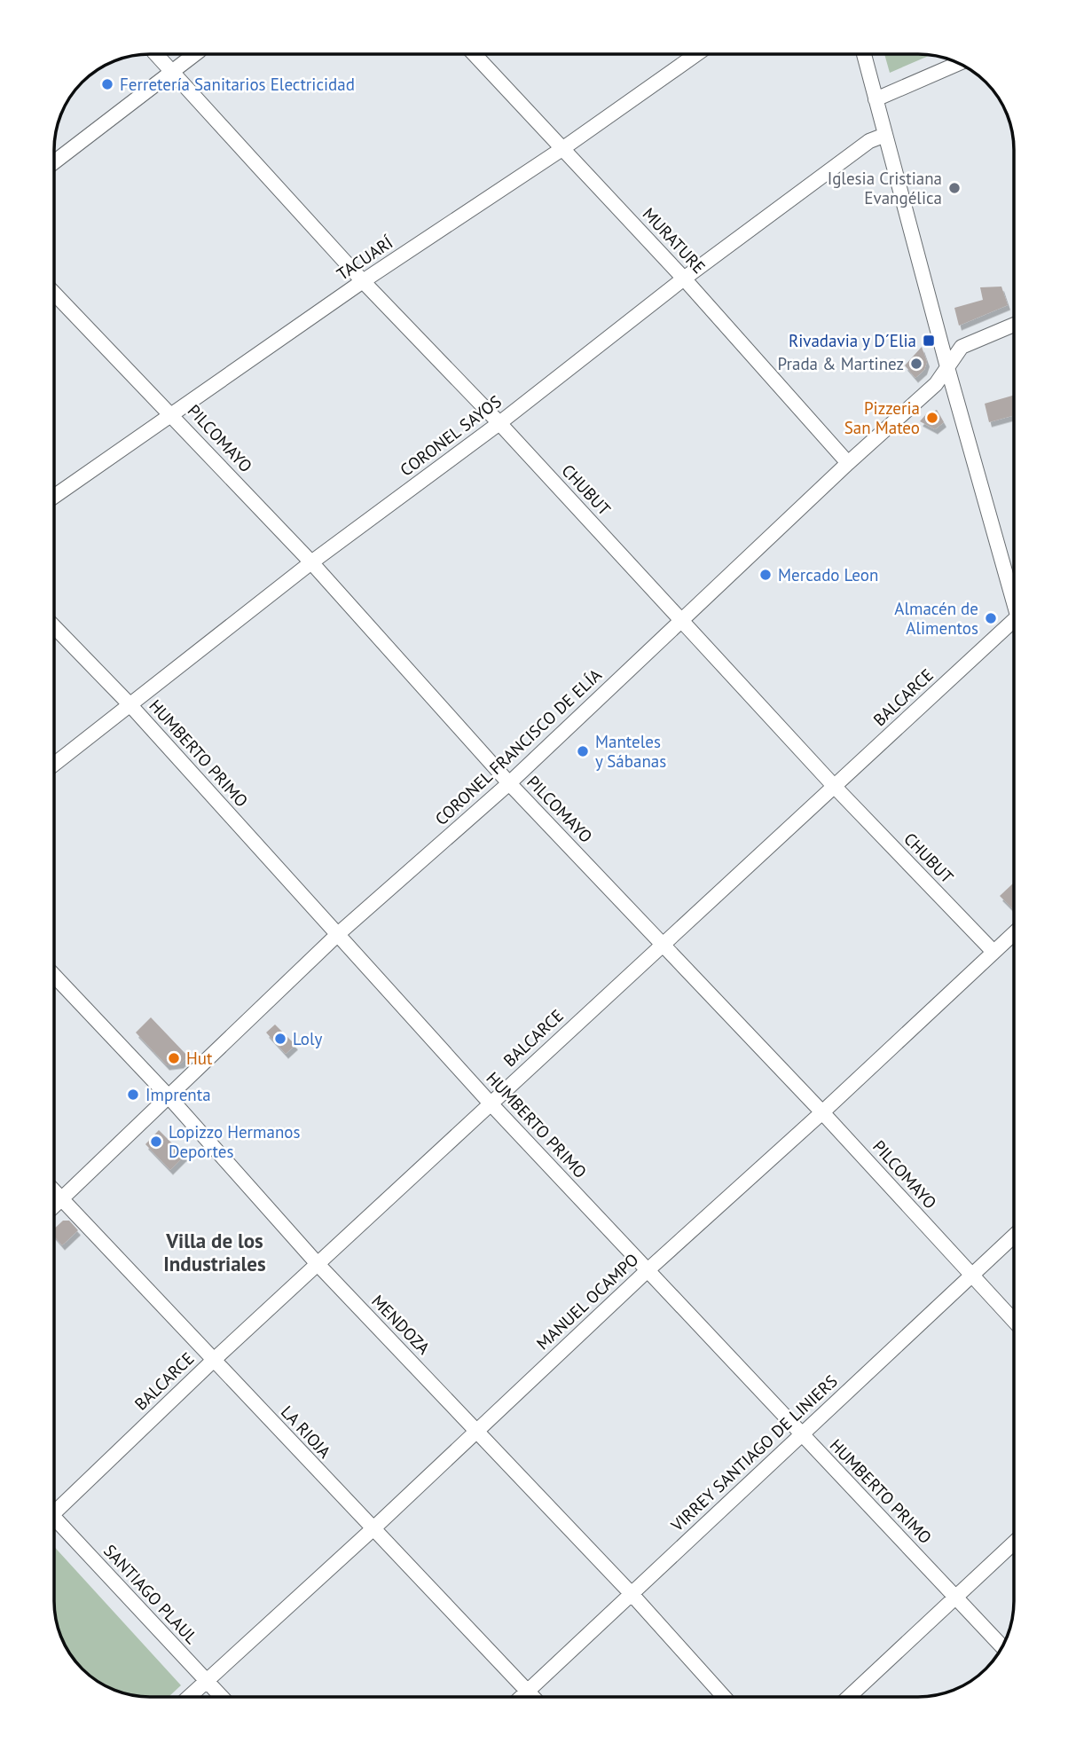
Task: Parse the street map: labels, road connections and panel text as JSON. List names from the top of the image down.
{
  "streets": {
    "street": [
      "MURATURE",
      "TACUARÍ",
      "CORONEL SAYOS",
      "PILCOMAYO",
      "CHUBUT",
      "BALCARCE",
      "CORONEL FRANCISCO DE ELÍA",
      "HUMBERTO PRIMO",
      "MANUEL OCAMPO",
      "MENDOZA",
      "LA RIOJA",
      "VIRREY SANTIAGO DE LINIERS",
      "SANTIAGO PLAUL"
    ]
  },
  "crossings": [
    ["MURATURE", "TACUARÍ"],
    ["MURATURE", "CORONEL SAYOS"],
    ["MURATURE", "CORONEL FRANCISCO DE ELÍA"],
    ["TACUARÍ", "PILCOMAYO"],
    ["TACUARÍ", "CHUBUT"],
    ["CORONEL SAYOS", "PILCOMAYO"],
    ["CORONEL SAYOS", "CHUBUT"],
    ["CORONEL SAYOS", "HUMBERTO PRIMO"],
    ["PILCOMAYO", "BALCARCE"],
    ["PILCOMAYO", "CORONEL FRANCISCO DE ELÍA"],
    ["PILCOMAYO", "MANUEL OCAMPO"],
    ["PILCOMAYO", "VIRREY SANTIAGO DE LINIERS"],
    ["CHUBUT", "BALCARCE"],
    ["CHUBUT", "CORONEL FRANCISCO DE ELÍA"],
    ["CHUBUT", "MANUEL OCAMPO"],
    ["BALCARCE", "HUMBERTO PRIMO"],
    ["BALCARCE", "MENDOZA"],
    ["BALCARCE", "LA RIOJA"],
    ["CORONEL FRANCISCO DE ELÍA", "HUMBERTO PRIMO"],
    ["CORONEL FRANCISCO DE ELÍA", "MENDOZA"],
    ["CORONEL FRANCISCO DE ELÍA", "LA RIOJA"],
    ["HUMBERTO PRIMO", "MANUEL OCAMPO"],
    ["HUMBERTO PRIMO", "VIRREY SANTIAGO DE LINIERS"],
    ["MANUEL OCAMPO", "MENDOZA"],
    ["MANUEL OCAMPO", "LA RIOJA"],
    ["MANUEL OCAMPO", "SANTIAGO PLAUL"],
    ["MENDOZA", "VIRREY SANTIAGO DE LINIERS"],
    ["LA RIOJA", "VIRREY SANTIAGO DE LINIERS"]
  ],
  "districts": ["Villa de los Industriales"],
  "places": {
    "other": [
      "Ferretería Sanitarios Electricidad",
      "Iglesia Cristiana Evangélica",
      "Prada & Martinez",
      "Pizzeria San Mateo",
      "Mercado Leon",
      "Almacén de Alimentos",
      "Manteles y Sábanas",
      "Loly",
      "Hut",
      "Imprenta",
      "Lopizzo Hermanos Deportes"
    ],
    "transit": ["Rivadavia y D´Elia"]
  }
}
